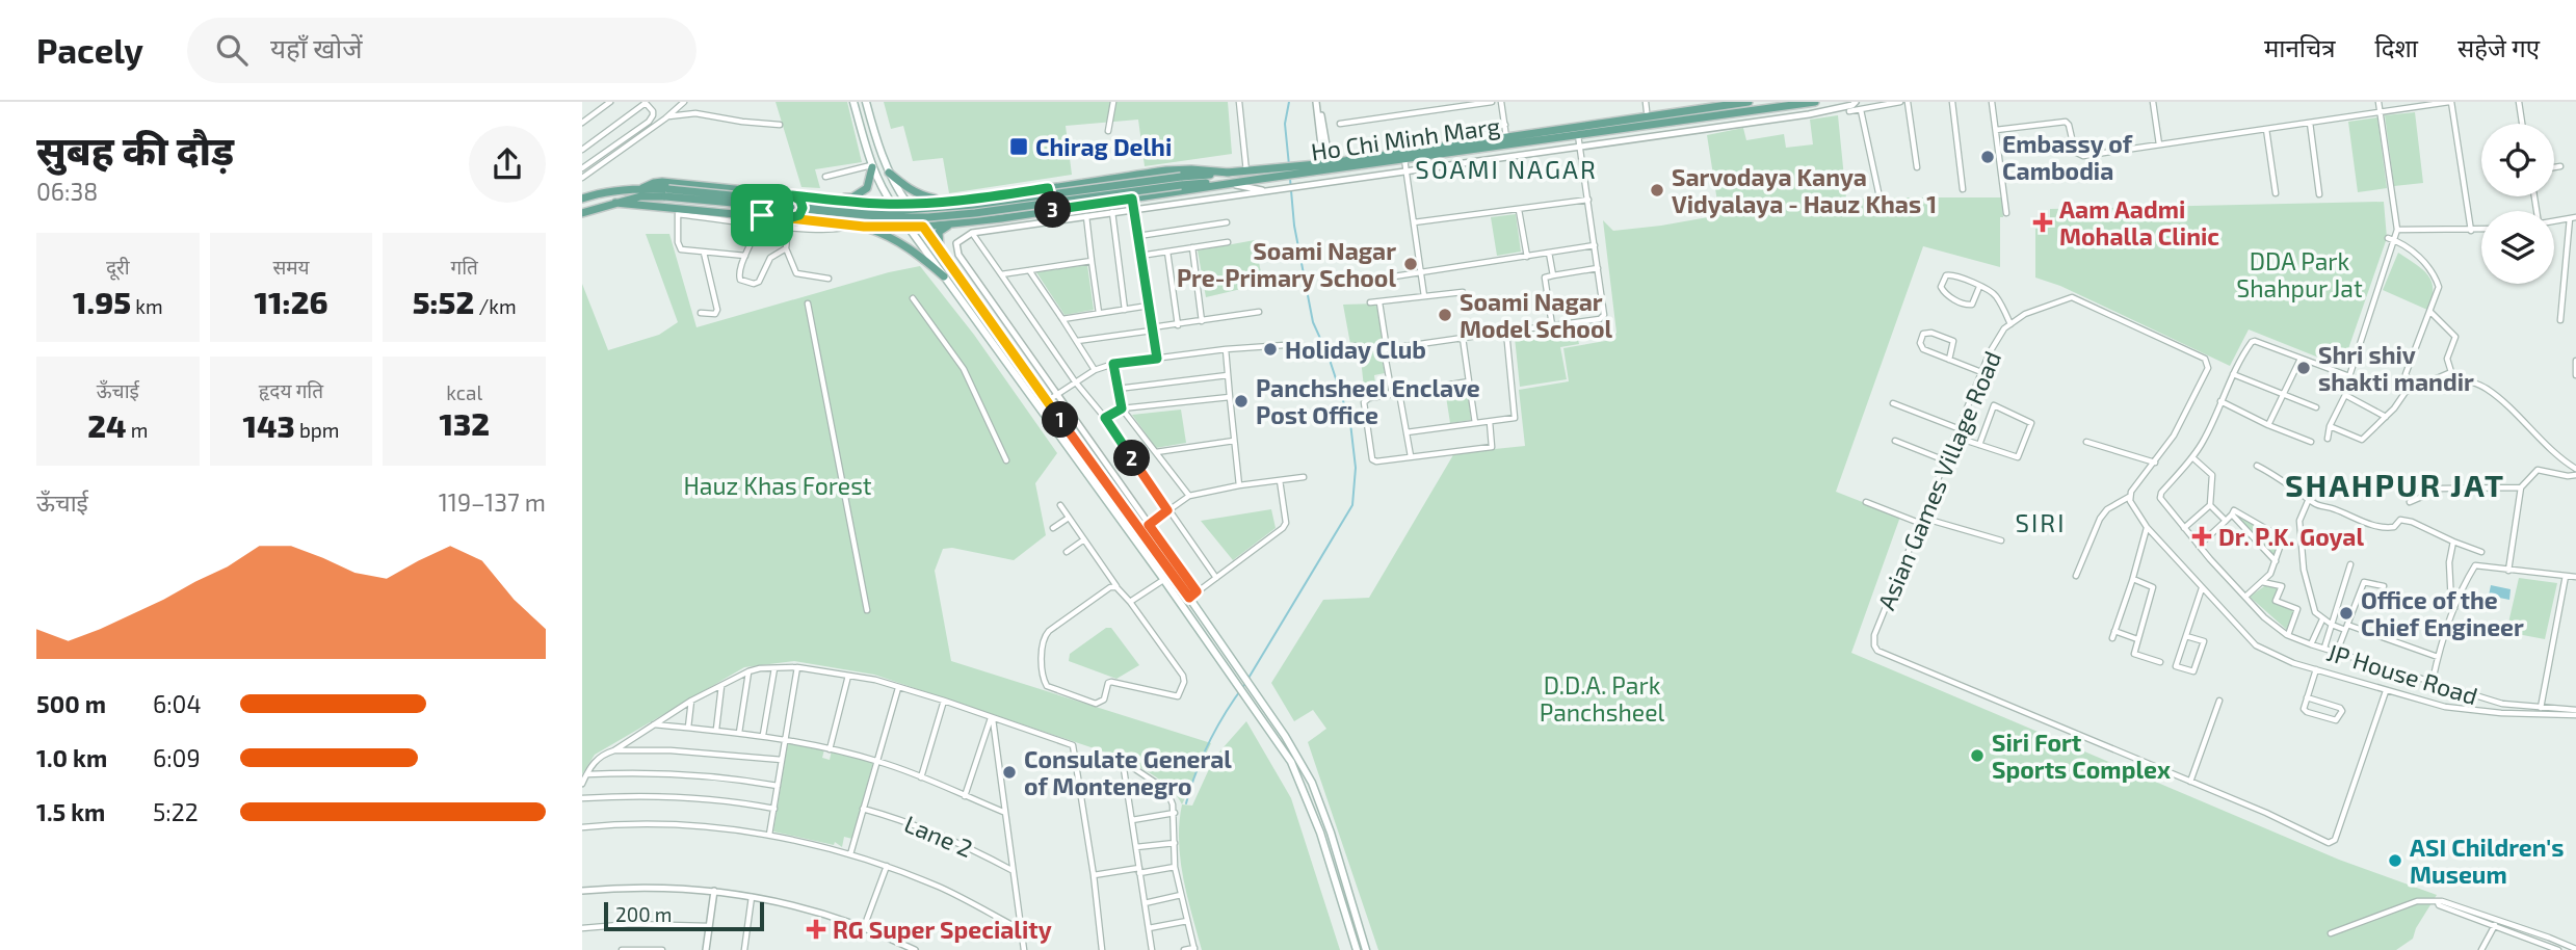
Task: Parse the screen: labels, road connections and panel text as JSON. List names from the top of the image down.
{
  "streets": {
    "main road": ["Ho Chi Minh Marg"],
    "street": ["Asian Games Village Road", "JP House Road", "Lane 2"]
  },
  "districts": ["SOAMI NAGAR", "SHAHPUR JAT", "SIRI"],
  "parks": ["DDA Park Shahpur Jat", "Hauz Khas Forest", "D.D.A. Park Panchsheel"],
  "places": {
    "transit": ["Chirag Delhi"],
    "other": [
      "Embassy of Cambodia",
      "Sarvodaya Kanya Vidyalaya - Hauz Khas 1",
      "Soami Nagar Pre-Primary School",
      "Soami Nagar Model School",
      "Holiday Club",
      "Shri shiv shakti mandir",
      "Panchsheel Enclave Post Office",
      "Office of the Chief Engineer",
      "Siri Fort Sports Complex",
      "Consulate General of Montenegro",
      "ASI Children's Museum"
    ],
    "health": ["Aam Aadmi Mohalla Clinic", "Dr. P.K. Goyal", "RG Super Speciality"]
  },
  "scale_bar": "200 m",
  "page": {
    "header": "Pacely",
    "search": "यहाँ खोजें",
    "nav": ["मानचित्र", "दिशा", "सहेजे गए"],
    "heading": ["सुबह की दौड़", "06:38"],
    "pins": ["3", "1", "2"],
    "stats": [
      ["दूरी", "1.95 km"],
      ["समय", "11:26"],
      ["गति", "5:52 /km"],
      ["ऊँचाई", "24 m"],
      ["हृदय गति", "143 bpm"],
      ["kcal", "132"]
    ],
    "chart": ["ऊँचाई", "119–137 m"],
    "list": [
      {
        "name": "500 m",
        "note": "6:04"
      },
      {
        "name": "1.0 km",
        "note": "6:09"
      },
      {
        "name": "1.5 km",
        "note": "5:22"
      }
    ],
    "scale": "200 m"
  }
}
